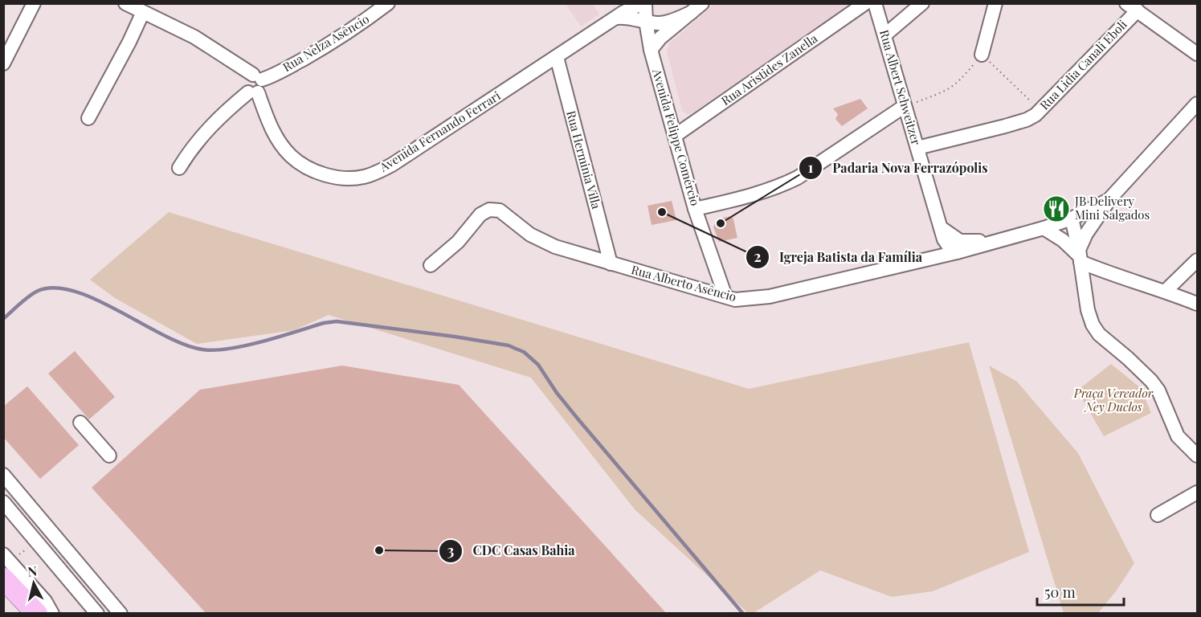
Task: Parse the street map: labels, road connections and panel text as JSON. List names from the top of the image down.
{
  "streets": {
    "street": [
      "Rua Nelza Asêncio",
      "Rua Lidia Canali Eboli",
      "Rua Aristides Zanella",
      "Rua Albert Schweitzer",
      "Avenida Fernando Ferrari",
      "Avenida Felippe Comércio",
      "Rua Herminia Villa",
      "Rua Alberto Asêncio"
    ]
  },
  "crossings": [
    ["Rua Nelza Asêncio", "Avenida Fernando Ferrari"],
    ["Rua Lidia Canali Eboli", "Rua Albert Schweitzer"],
    ["Rua Aristides Zanella", "Avenida Felippe Comércio"],
    ["Rua Albert Schweitzer", "Rua Alberto Asêncio"],
    ["Avenida Fernando Ferrari", "Avenida Felippe Comércio"],
    ["Avenida Fernando Ferrari", "Rua Herminia Villa"],
    ["Avenida Felippe Comércio", "Rua Alberto Asêncio"],
    ["Rua Herminia Villa", "Rua Alberto Asêncio"]
  ],
  "parks": ["Praça Vereador Ney Duclos"],
  "places": {
    "restaurant": ["JB Delivery Mini Salgados"],
    "other": ["Igreja Batista da Família", "Padaria Nova Ferrazópolis", "CDC Casas Bahia"]
  },
  "scale_bar": "50 m",
  "north": "top"
}
